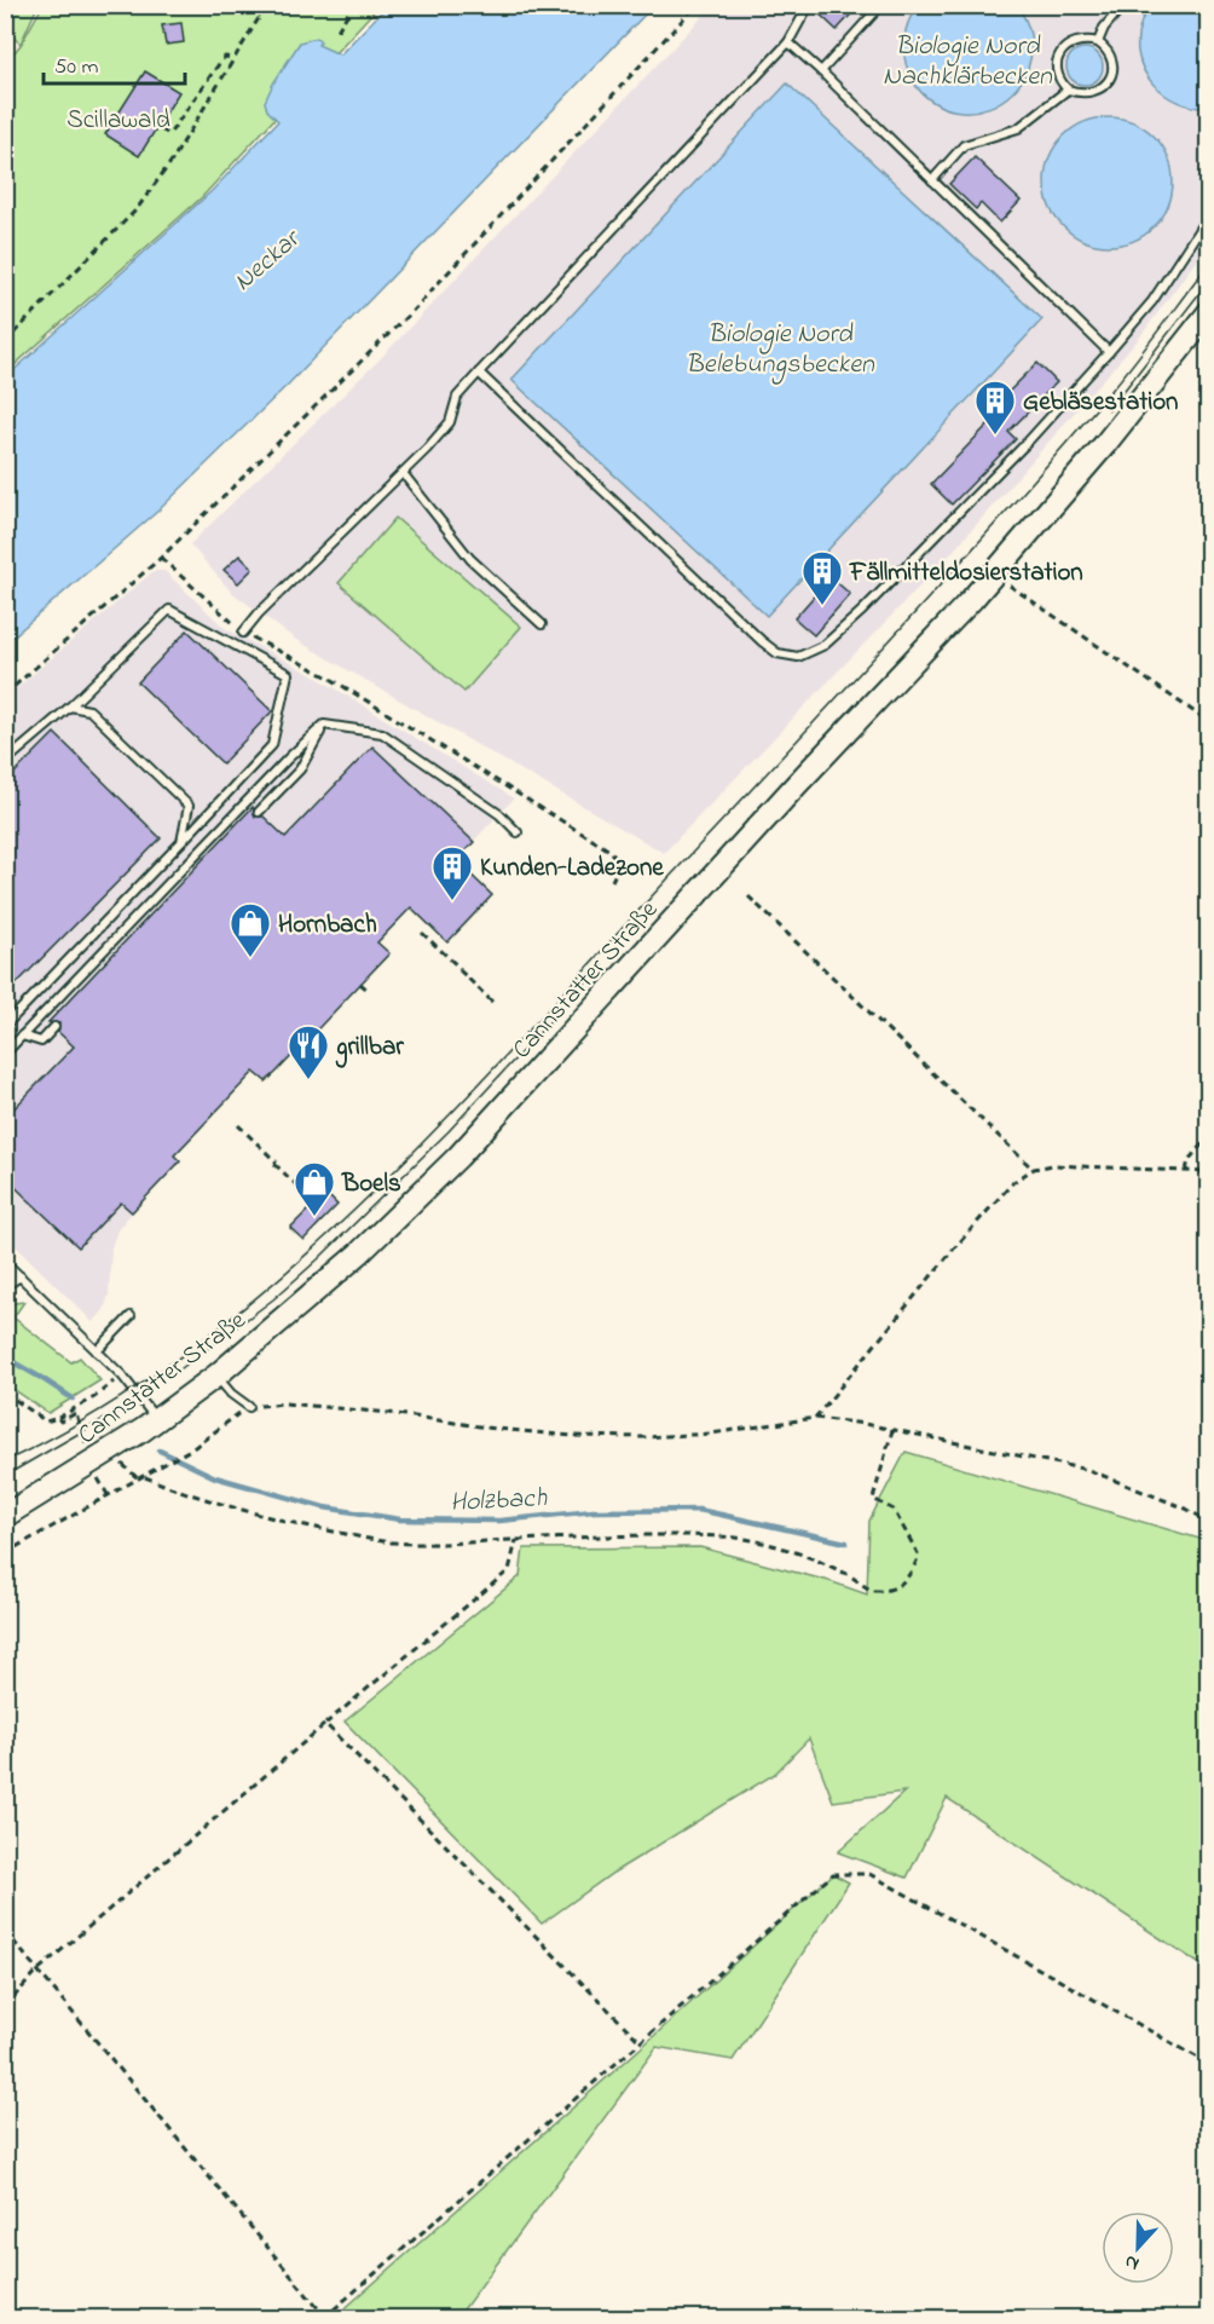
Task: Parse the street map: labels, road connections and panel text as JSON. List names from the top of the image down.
{
  "streets": {
    "main road": ["Cannstatter Straße"]
  },
  "water": [
    "Biologie Nord Nachklärbecken",
    "Neckar",
    "Biologie Nord Belebungsbecken",
    "Holzbach"
  ],
  "parks": ["Scillawald"],
  "places": {
    "building": ["Gebläsestation", "Fällmitteldosierstation", "Kunden-Ladezone"],
    "shop": ["Hornbach", "Boels"],
    "restaurant": ["grillbar"]
  },
  "scale_bar": "50 m",
  "north": "bottom"
}
